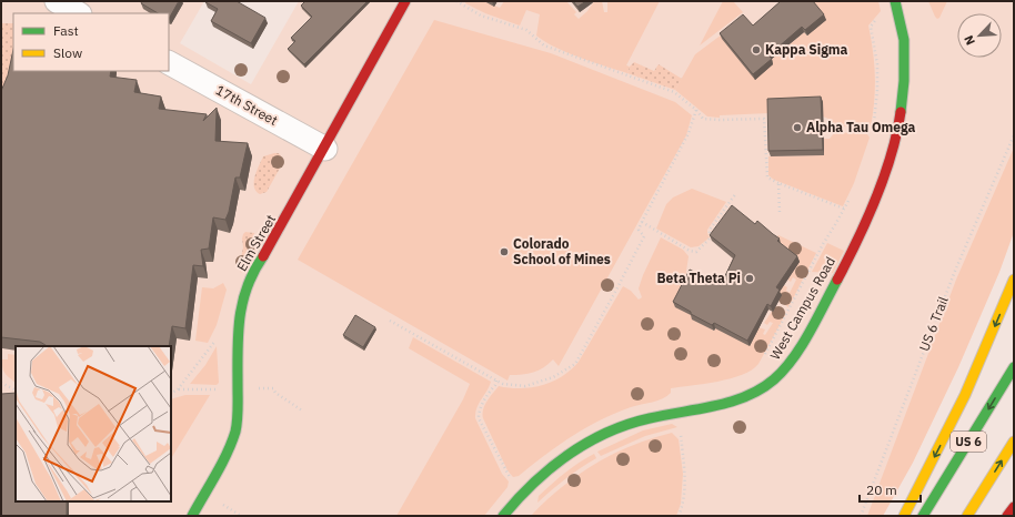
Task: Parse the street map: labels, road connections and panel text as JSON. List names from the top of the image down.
{
  "streets": {
    "main road": ["Elm Street", "West Campus Road", "US 6"],
    "street": ["17th Street"],
    "path": ["US 6 Trail"]
  },
  "crossings": [
    ["17th Street", "Elm Street"]
  ],
  "places": [
    "Kappa Sigma",
    "Alpha Tau Omega",
    "Colorado School of Mines",
    "Beta Theta Pi"
  ],
  "legend": ["Fast", "Slow"],
  "scale_bar": "20 m",
  "north": "bottom left"
}
